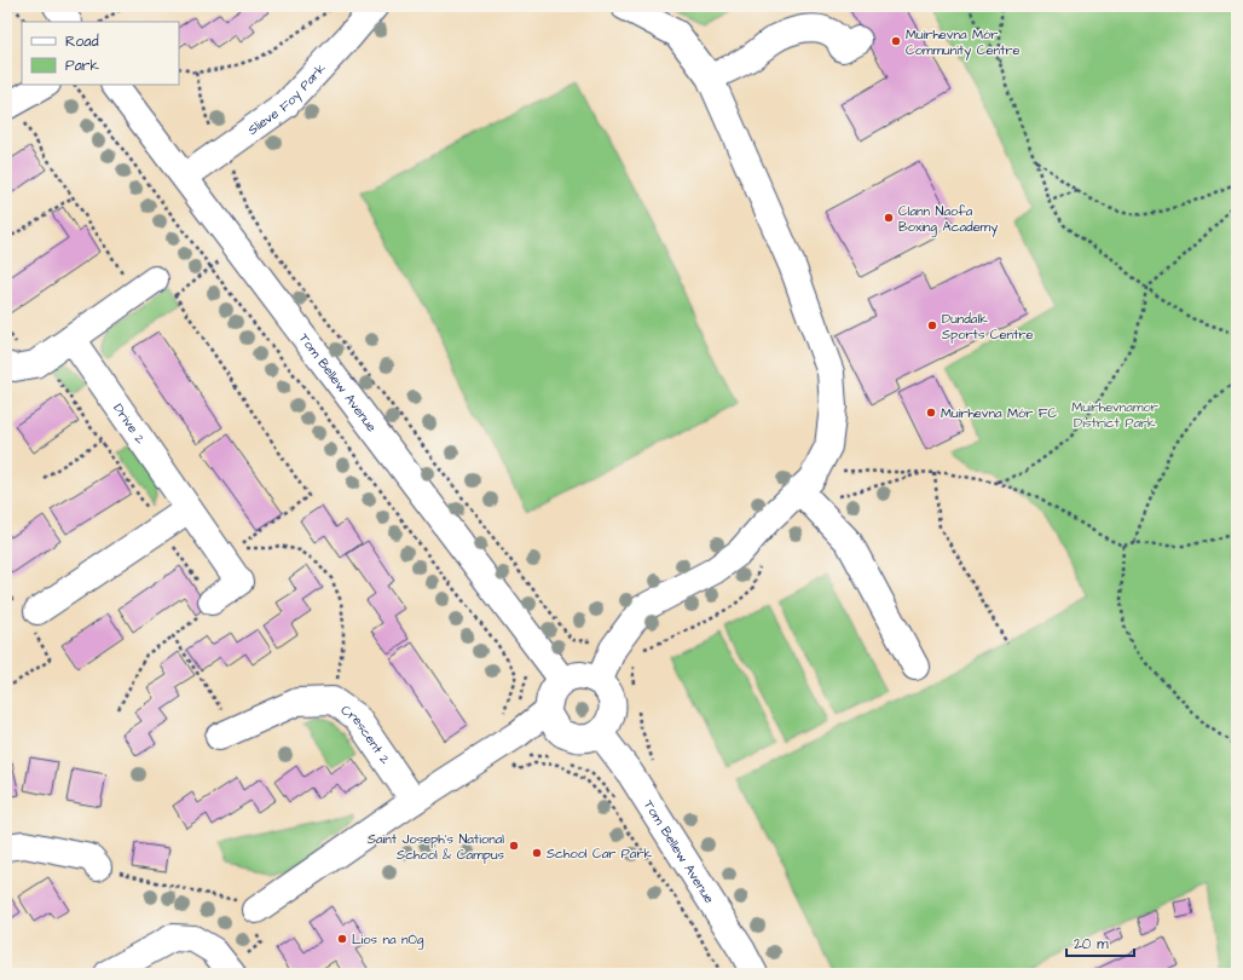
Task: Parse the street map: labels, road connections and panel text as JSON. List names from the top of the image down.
{
  "streets": {
    "street": [
      "Slieve Foy Park",
      "Tom Bellew Avenue",
      "Drive 2",
      "Crescent 2"
    ]
  },
  "crossings": [
    ["Slieve Foy Park", "Tom Bellew Avenue"]
  ],
  "parks": ["Muirhevnamor District Park"],
  "places": [
    "Muirhevna Mór Community Centre",
    "Clann Naofa Boxing Academy",
    "Dundalk Sports Centre",
    "Muirhevna Mór FC",
    "Saint Joseph's National School & Campus",
    "School Car Park",
    "Lios na nÓg"
  ],
  "legend": ["Road", "Park"],
  "scale_bar": "20 m"
}
